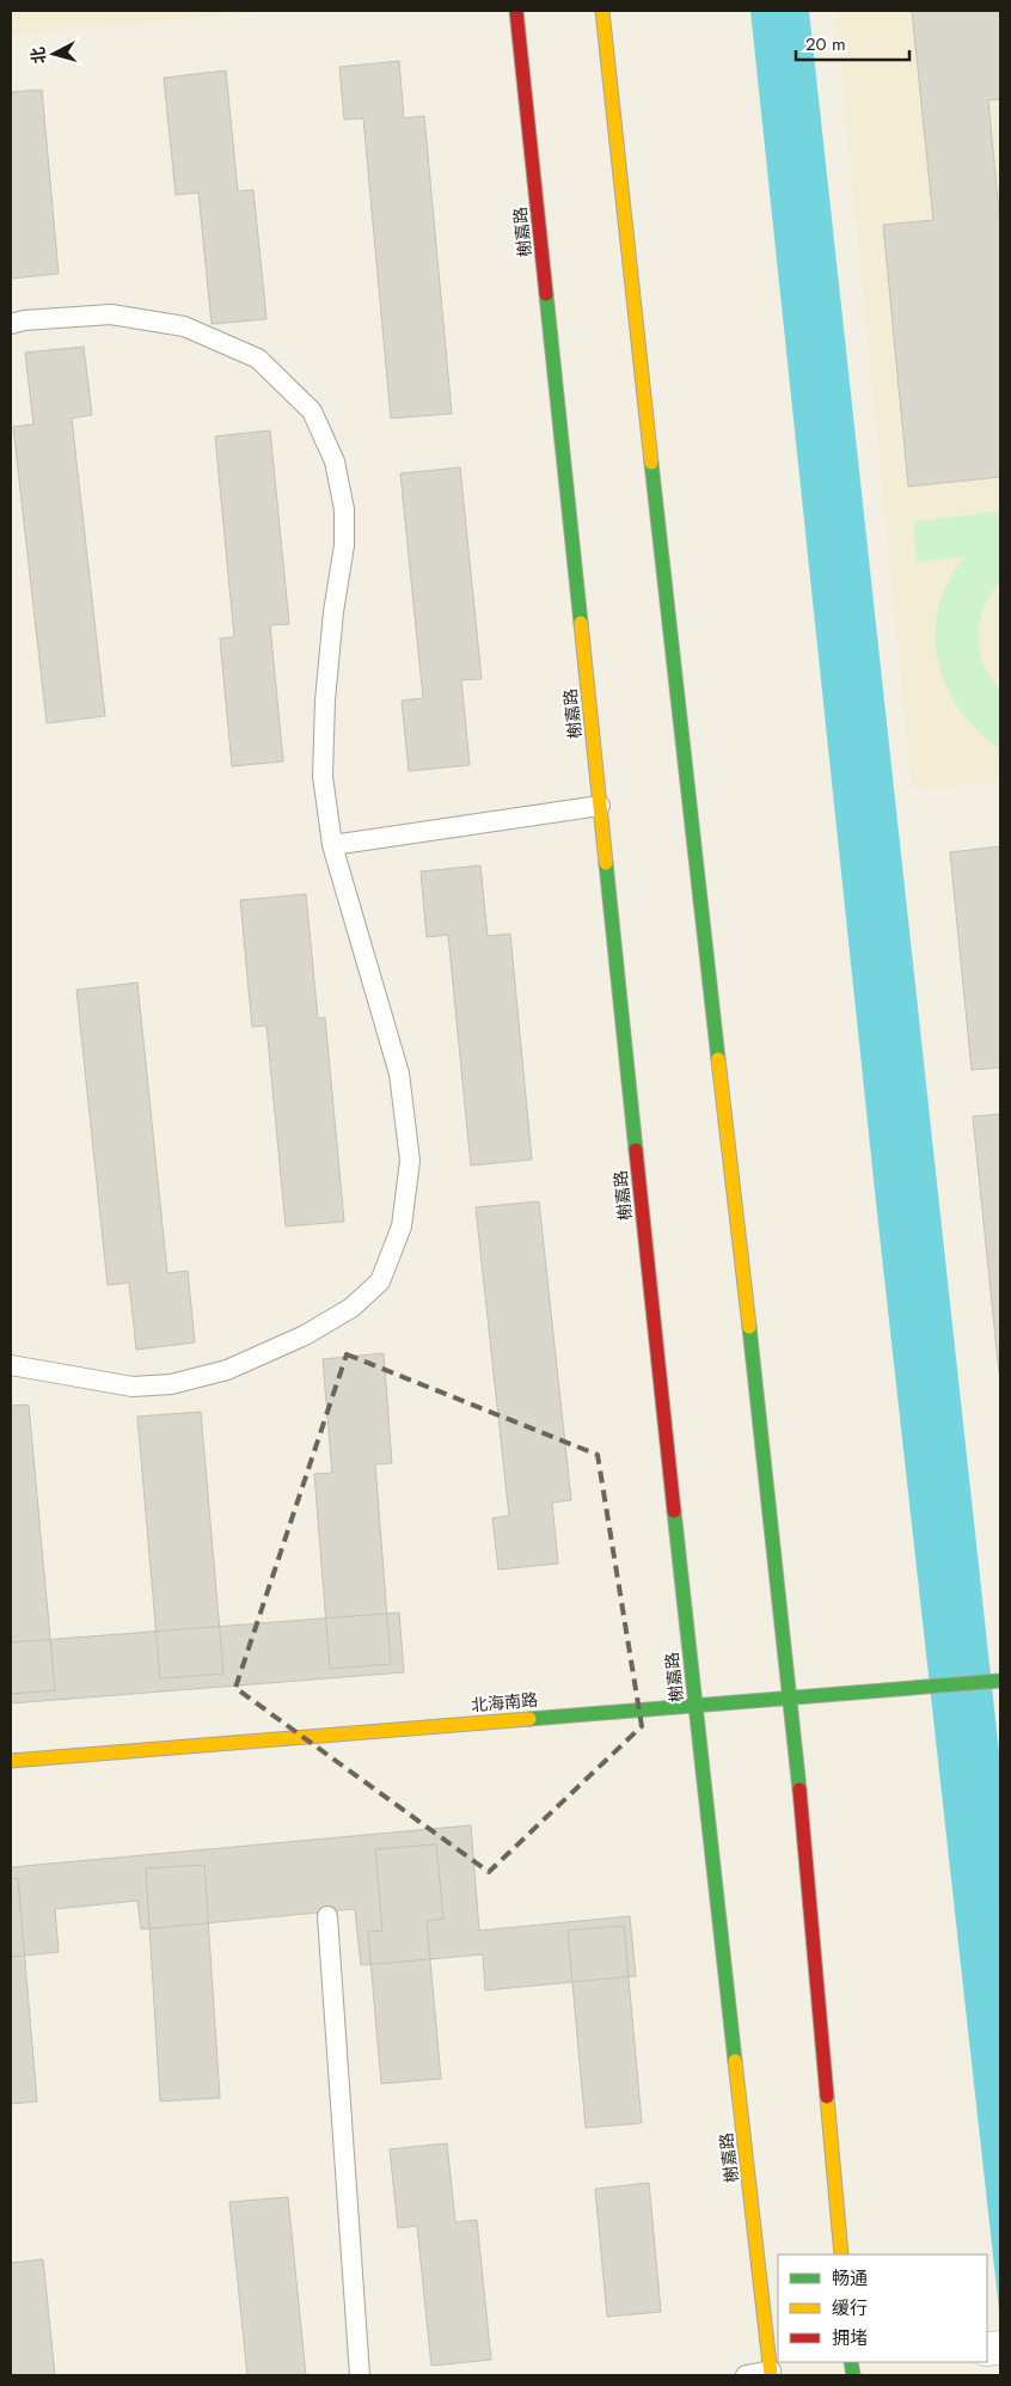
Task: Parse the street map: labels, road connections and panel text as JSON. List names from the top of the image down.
{
  "streets": {
    "main road": ["榭嘉路", "北海南路"]
  },
  "crossings": [
    ["榭嘉路", "北海南路"]
  ],
  "legend": ["畅通", "缓行", "拥堵"],
  "scale_bar": "20 m",
  "north": "left"
}
